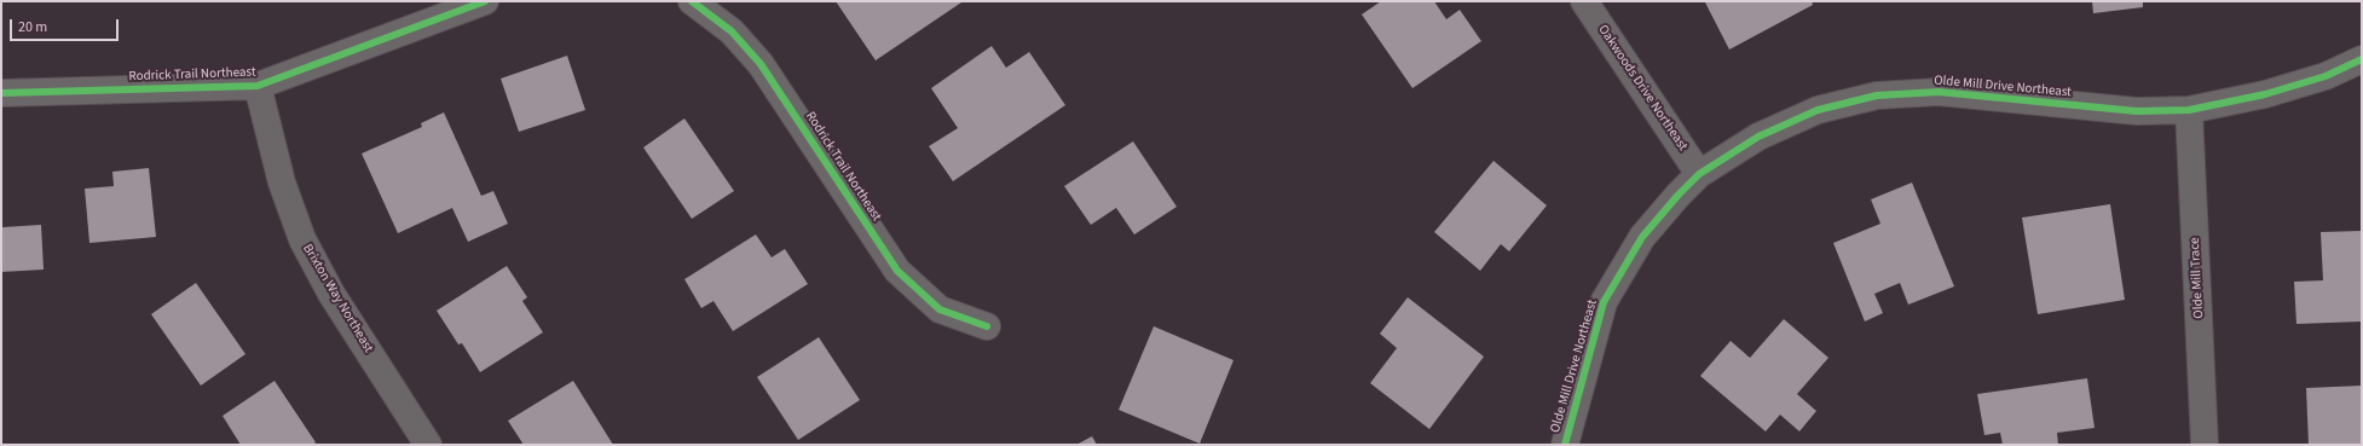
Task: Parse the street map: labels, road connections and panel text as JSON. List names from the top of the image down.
{
  "streets": {
    "street": [
      "Rodrick Trail Northeast",
      "Olde Mill Drive Northeast",
      "Oakwoods Drive Northeast",
      "Olde Mill Trace",
      "Brixton Way Northeast"
    ]
  },
  "crossings": [
    ["Rodrick Trail Northeast", "Brixton Way Northeast"],
    ["Olde Mill Drive Northeast", "Oakwoods Drive Northeast"],
    ["Olde Mill Drive Northeast", "Olde Mill Trace"]
  ],
  "scale_bar": "20 m"
}
